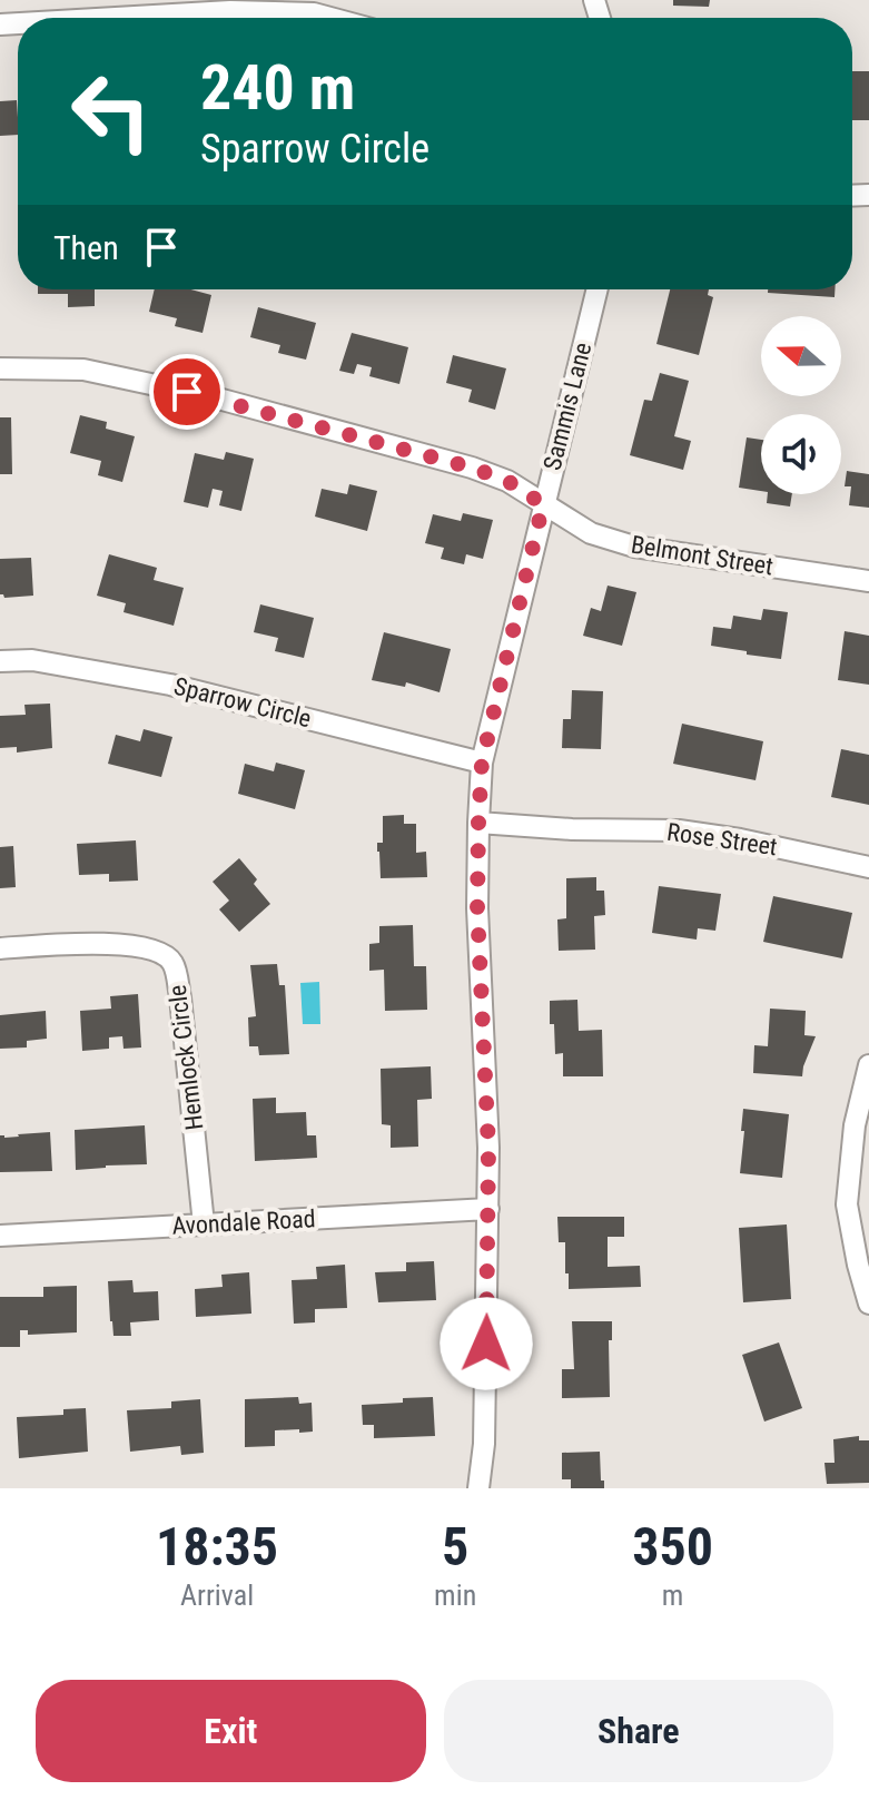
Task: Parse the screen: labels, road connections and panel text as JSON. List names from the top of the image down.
{
  "streets": {
    "street": [
      "Sammis Lane",
      "Belmont Street",
      "Sparrow Circle",
      "Rose Street",
      "Hemlock Circle",
      "Avondale Road"
    ]
  },
  "crossings": [
    ["Sammis Lane", "Belmont Street"],
    ["Sammis Lane", "Sparrow Circle"],
    ["Sammis Lane", "Rose Street"],
    ["Sammis Lane", "Avondale Road"],
    ["Hemlock Circle", "Avondale Road"]
  ],
  "north": "left",
  "page": {
    "turn": ["240 m", "Sparrow Circle"],
    "then": "Then",
    "eta": [
      "18:35",
      "Arrival",
      "5",
      "min",
      "350",
      "m"
    ],
    "buttons": ["Exit", "Share"]
  }
}
